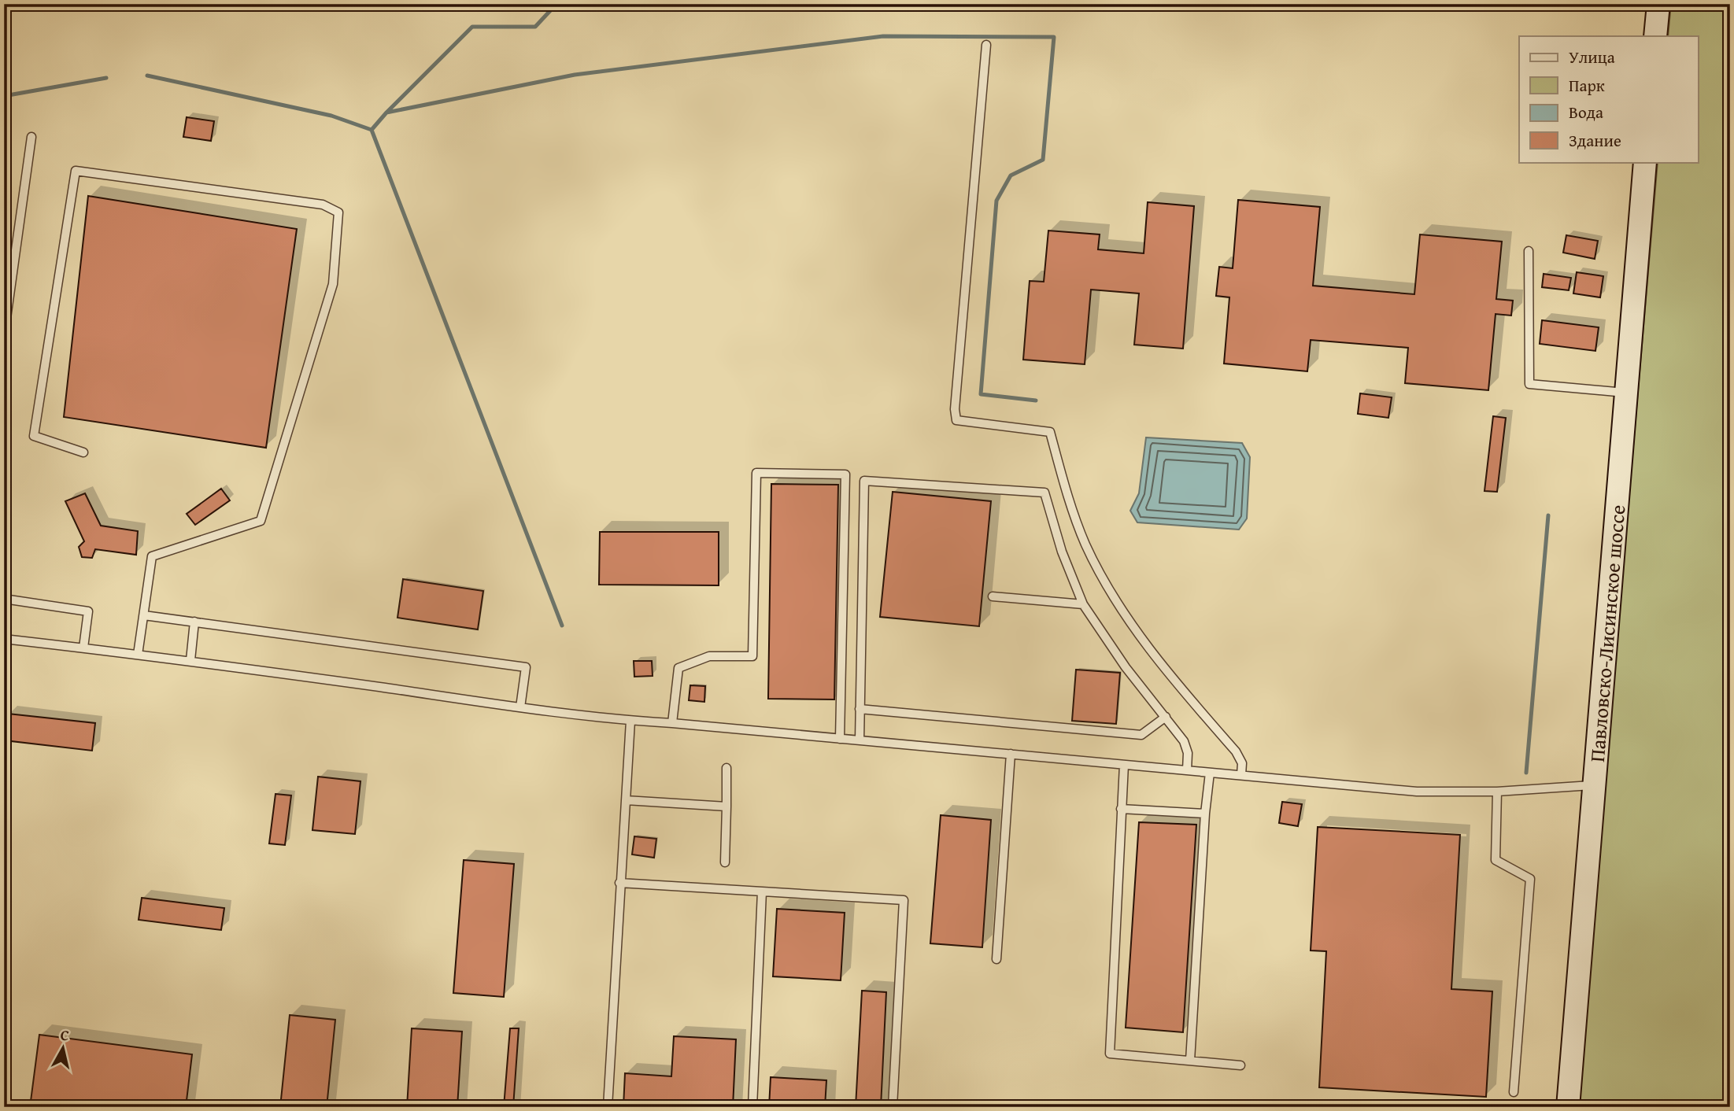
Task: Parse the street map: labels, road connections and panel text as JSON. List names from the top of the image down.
{
  "streets": {
    "main road": ["Павловско-Лисинское шоссе"]
  },
  "legend": [
    "Улица",
    "Парк",
    "Вода",
    "Здание"
  ],
  "north": "top"
}
